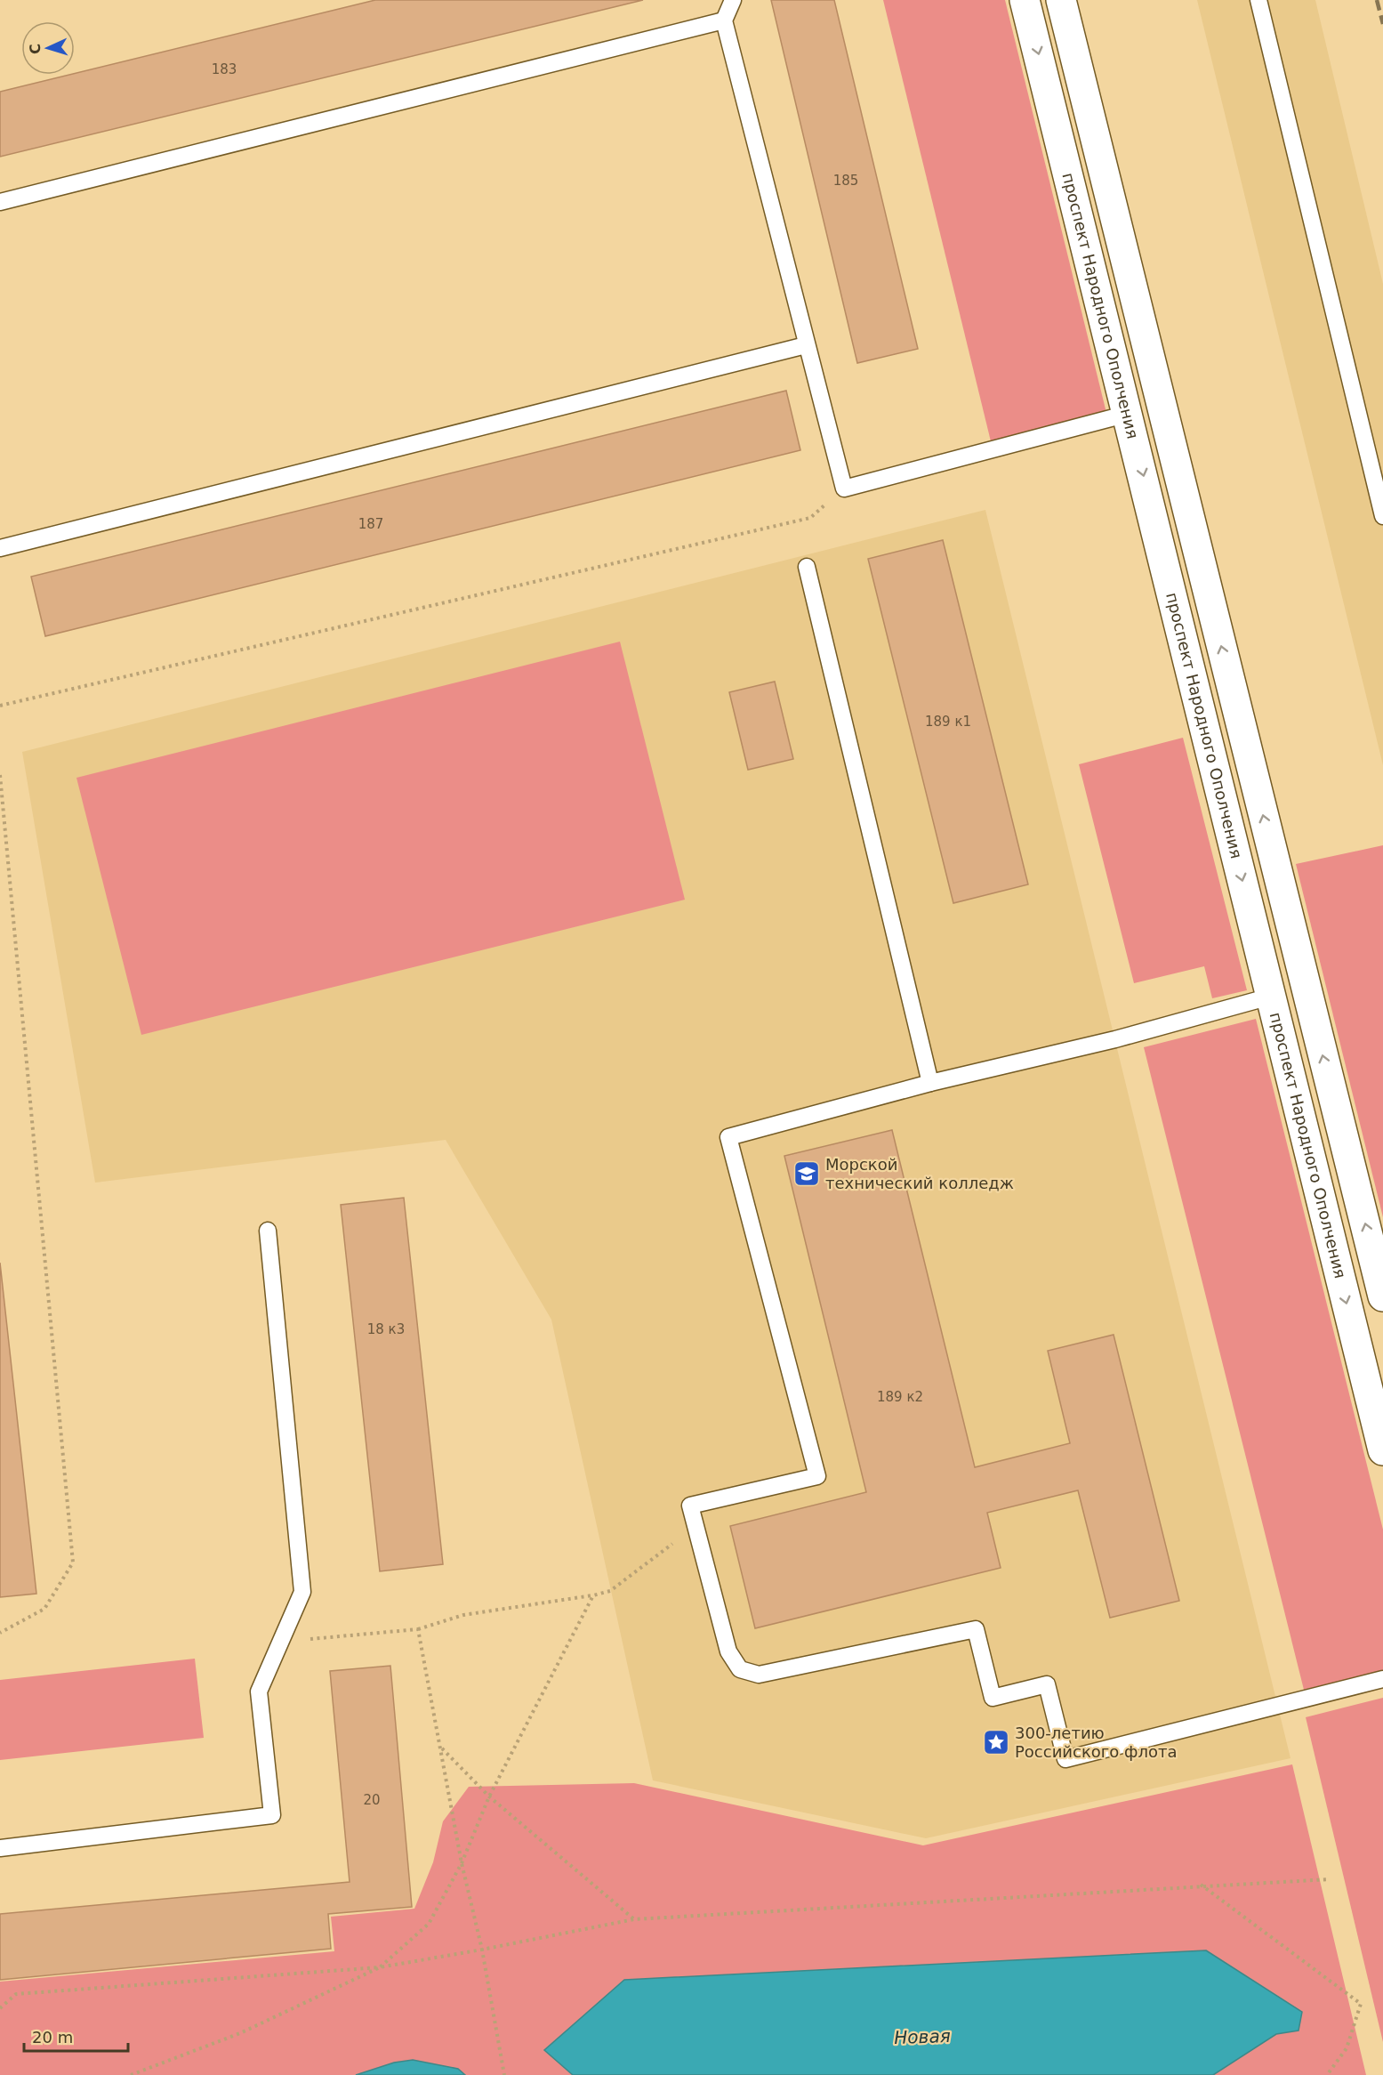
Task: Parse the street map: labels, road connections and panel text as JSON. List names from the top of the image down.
{
  "streets": {
    "main road": ["проспект Народного Ополчения"]
  },
  "water": ["Новая"],
  "places": {
    "school or university": ["Морской технический колледж"],
    "place": ["300-летию Российского флота"]
  },
  "house_numbers": [
    "183",
    "185",
    "187",
    "189 к1",
    "18 к3",
    "189 к2",
    "20"
  ],
  "scale_bar": "20 m",
  "north": "left"
}
